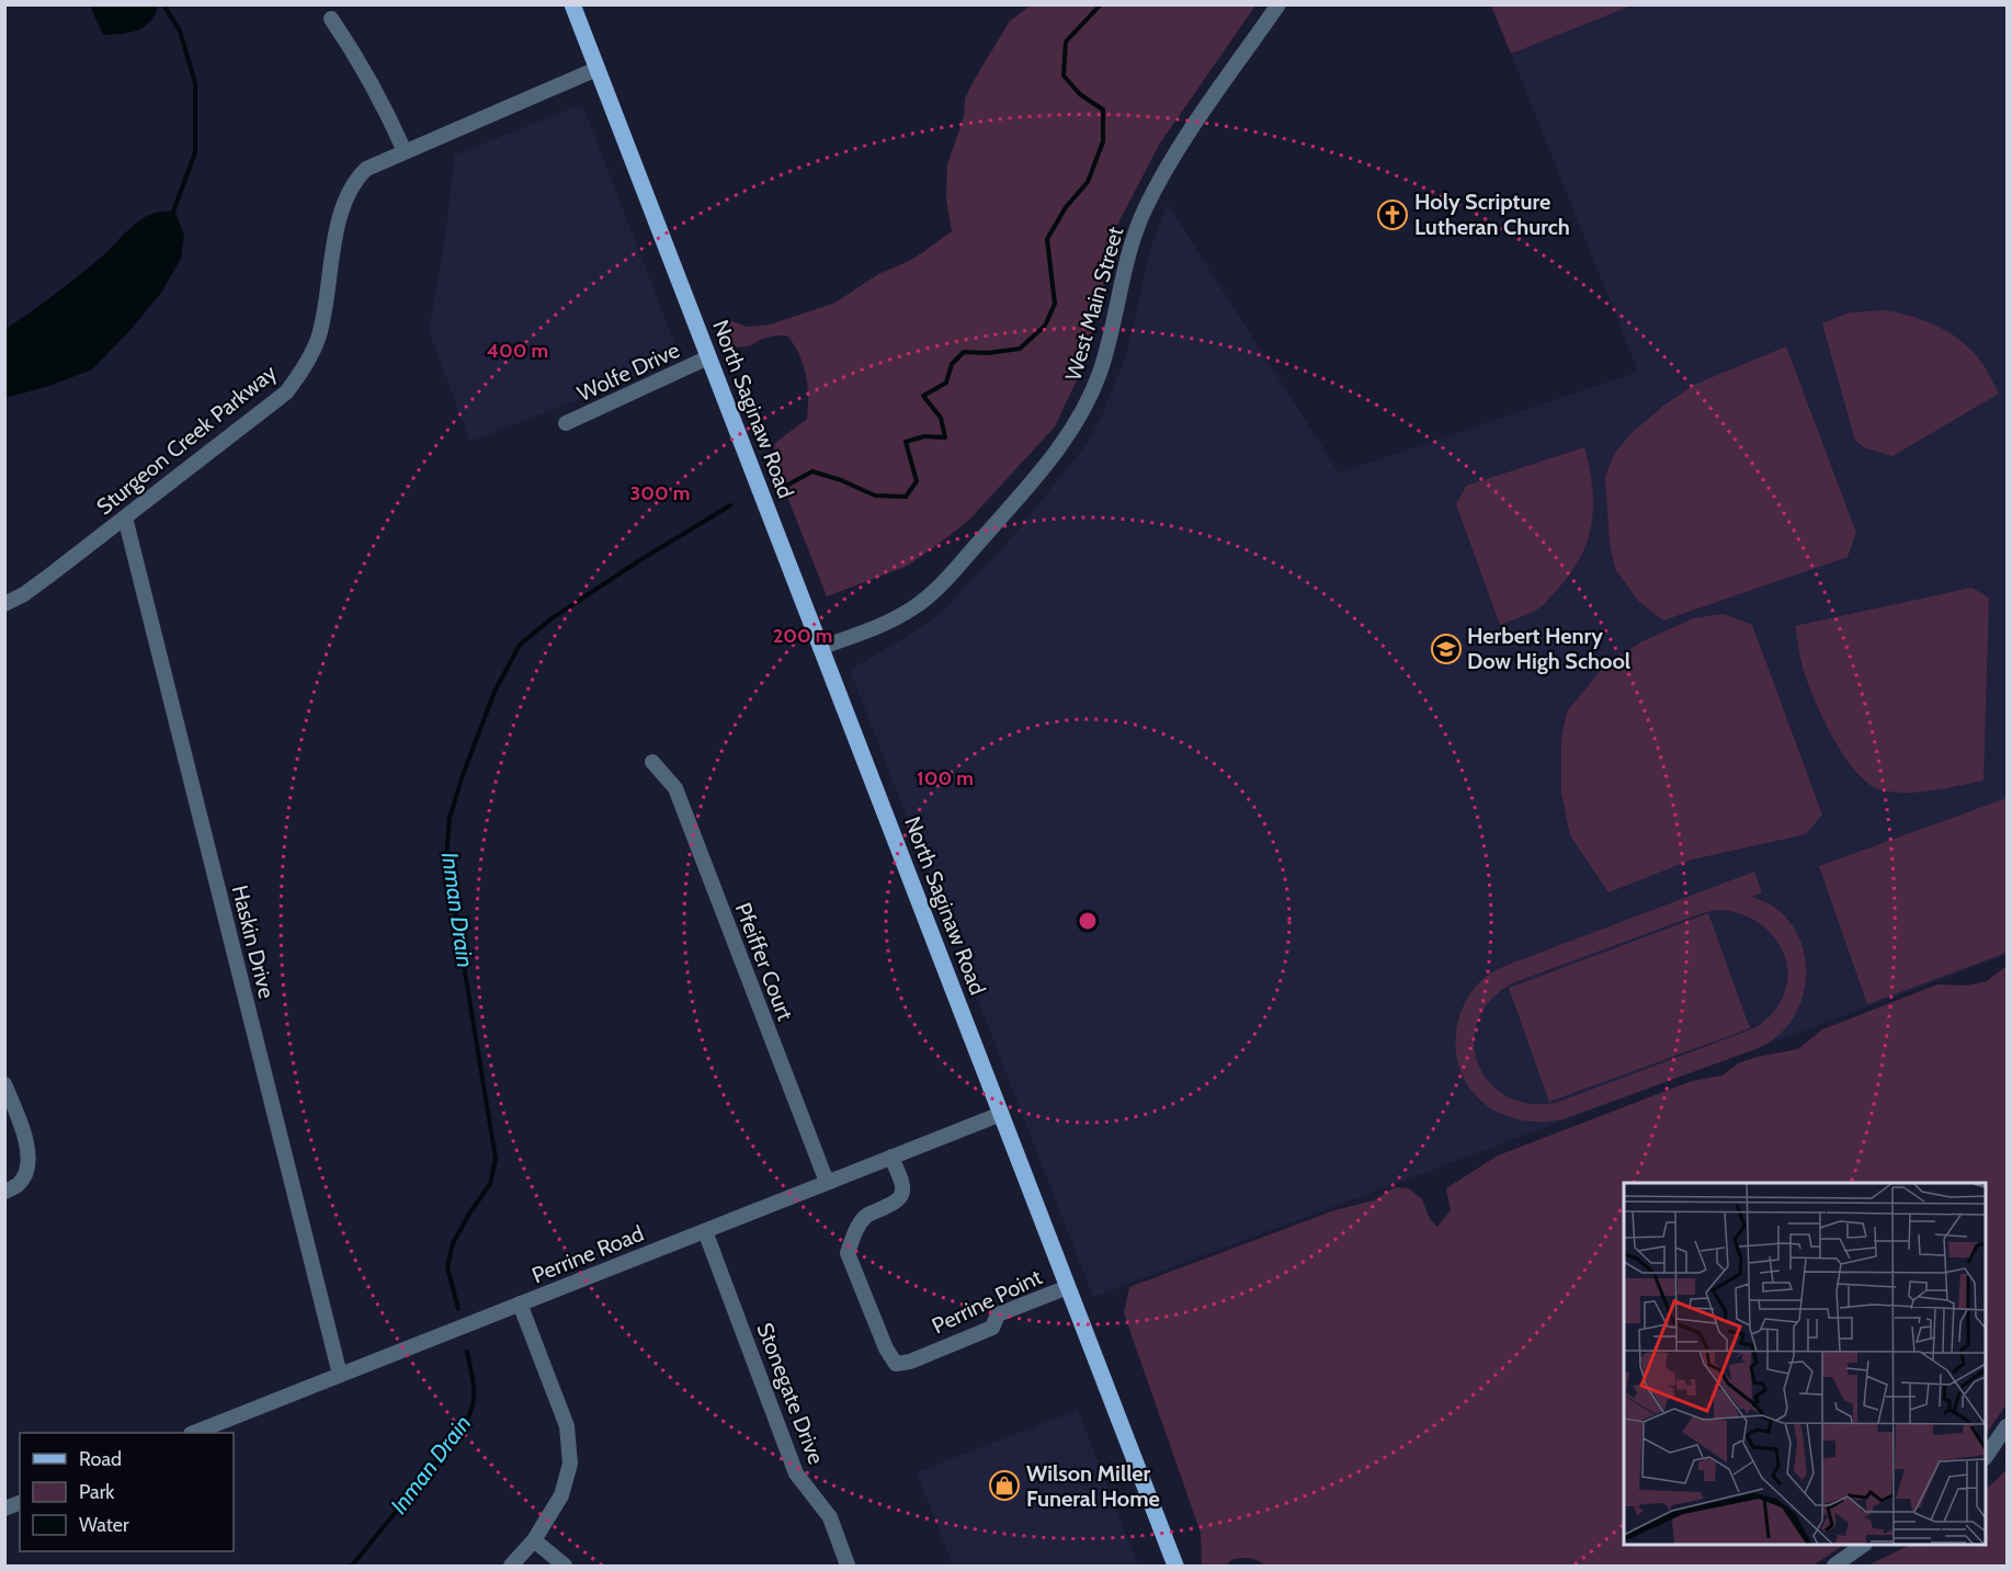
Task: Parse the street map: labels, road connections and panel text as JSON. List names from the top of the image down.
{
  "streets": {
    "main road": ["North Saginaw Road"],
    "street": [
      "West Main Street",
      "Wolfe Drive",
      "Sturgeon Creek Parkway",
      "Haskin Drive",
      "Pfeiffer Court",
      "Perrine Road",
      "Perrine Point",
      "Stonegate Drive"
    ]
  },
  "crossings": [
    ["West Main Street", "North Saginaw Road"],
    ["Wolfe Drive", "North Saginaw Road"],
    ["North Saginaw Road", "Sturgeon Creek Parkway"],
    ["North Saginaw Road", "Perrine Road"],
    ["North Saginaw Road", "Perrine Point"],
    ["Sturgeon Creek Parkway", "Haskin Drive"],
    ["Haskin Drive", "Perrine Road"],
    ["Pfeiffer Court", "Perrine Road"],
    ["Perrine Road", "Perrine Point"],
    ["Perrine Road", "Stonegate Drive"]
  ],
  "water": ["Inman Drain"],
  "places": {
    "church": ["Holy Scripture Lutheran Church"],
    "school or university": ["Herbert Henry Dow High School"],
    "shop": ["Wilson Miller Funeral Home"]
  },
  "legend": ["Road", "Park", "Water"],
  "rings": [
    "400 m",
    "300 m",
    "200 m",
    "100 m"
  ]
}
